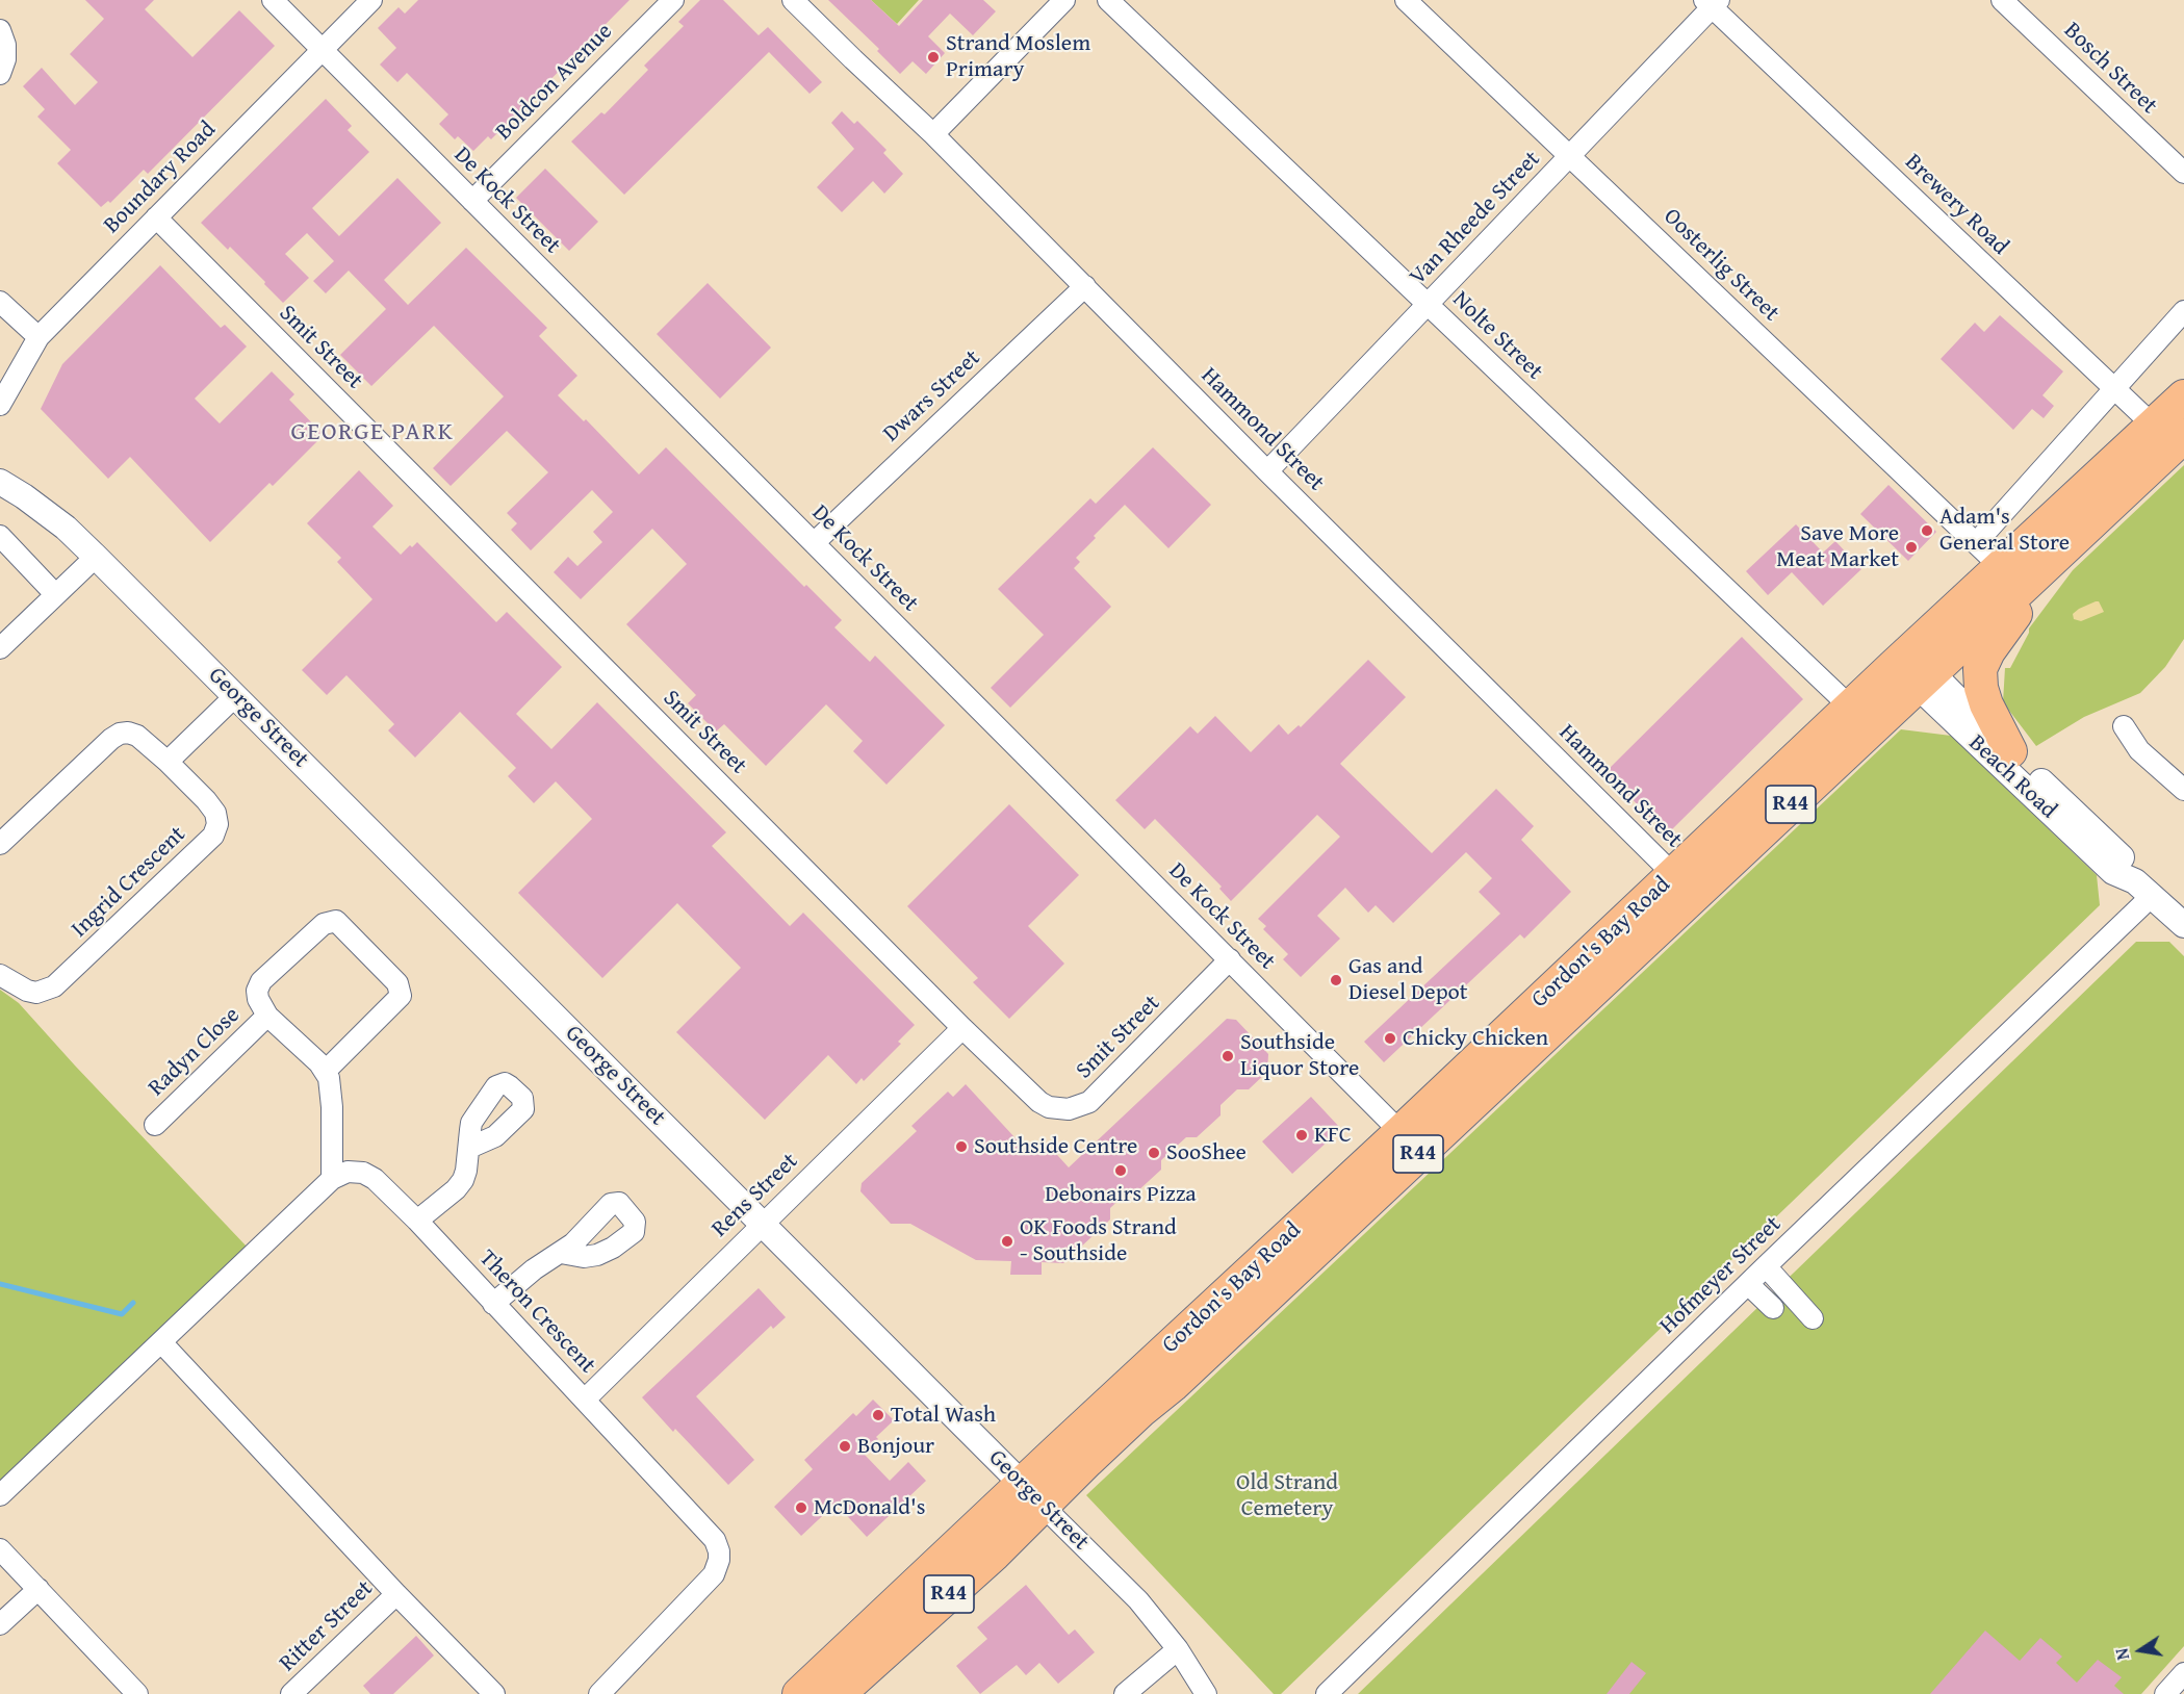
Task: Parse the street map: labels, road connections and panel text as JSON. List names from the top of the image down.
{
  "streets": {
    "main road": ["R44", "Gordon's Bay Road"],
    "street": [
      "Bosch Street",
      "Boldcon Avenue",
      "Boundary Road",
      "De Kock Street",
      "Brewery Road",
      "Van Rheede Street",
      "Oosterlig Street",
      "Nolte Street",
      "Smit Street",
      "Dwars Street",
      "Hammond Street",
      "George Street",
      "Beach Road",
      "Ingrid Crescent",
      "Radyn Close",
      "Rens Street",
      "Hofmeyer Street",
      "Theron Crescent",
      "Ritter Street"
    ]
  },
  "crossings": [
    ["Boldcon Avenue", "De Kock Street"],
    ["Boundary Road", "De Kock Street"],
    ["Boundary Road", "Smit Street"],
    ["De Kock Street", "Smit Street"],
    ["De Kock Street", "Dwars Street"],
    ["De Kock Street", "Gordon's Bay Road"],
    ["Brewery Road", "Van Rheede Street"],
    ["Brewery Road", "Gordon's Bay Road"],
    ["Van Rheede Street", "Oosterlig Street"],
    ["Van Rheede Street", "Nolte Street"],
    ["Van Rheede Street", "Hammond Street"],
    ["Oosterlig Street", "Gordon's Bay Road"],
    ["Nolte Street", "Gordon's Bay Road"],
    ["Smit Street", "Rens Street"],
    ["Dwars Street", "Hammond Street"],
    ["Hammond Street", "Gordon's Bay Road"],
    ["George Street", "Gordon's Bay Road"],
    ["George Street", "Rens Street"],
    ["Beach Road", "Gordon's Bay Road"],
    ["Beach Road", "Hofmeyer Street"],
    ["Rens Street", "Theron Crescent"]
  ],
  "districts": ["GEORGE PARK"],
  "parks": ["Old Strand Cemetery"],
  "places": [
    "Strand Moslem Primary",
    "Adam's General Store",
    "Save More Meat Market",
    "Gas and Diesel Depot",
    "Chicky Chicken",
    "Southside Liquor Store",
    "KFC",
    "Southside Centre",
    "SooShee",
    "Debonairs Pizza",
    "OK Foods Strand - Southside",
    "Total Wash",
    "Bonjour",
    "McDonald's"
  ],
  "north": "left"
}
